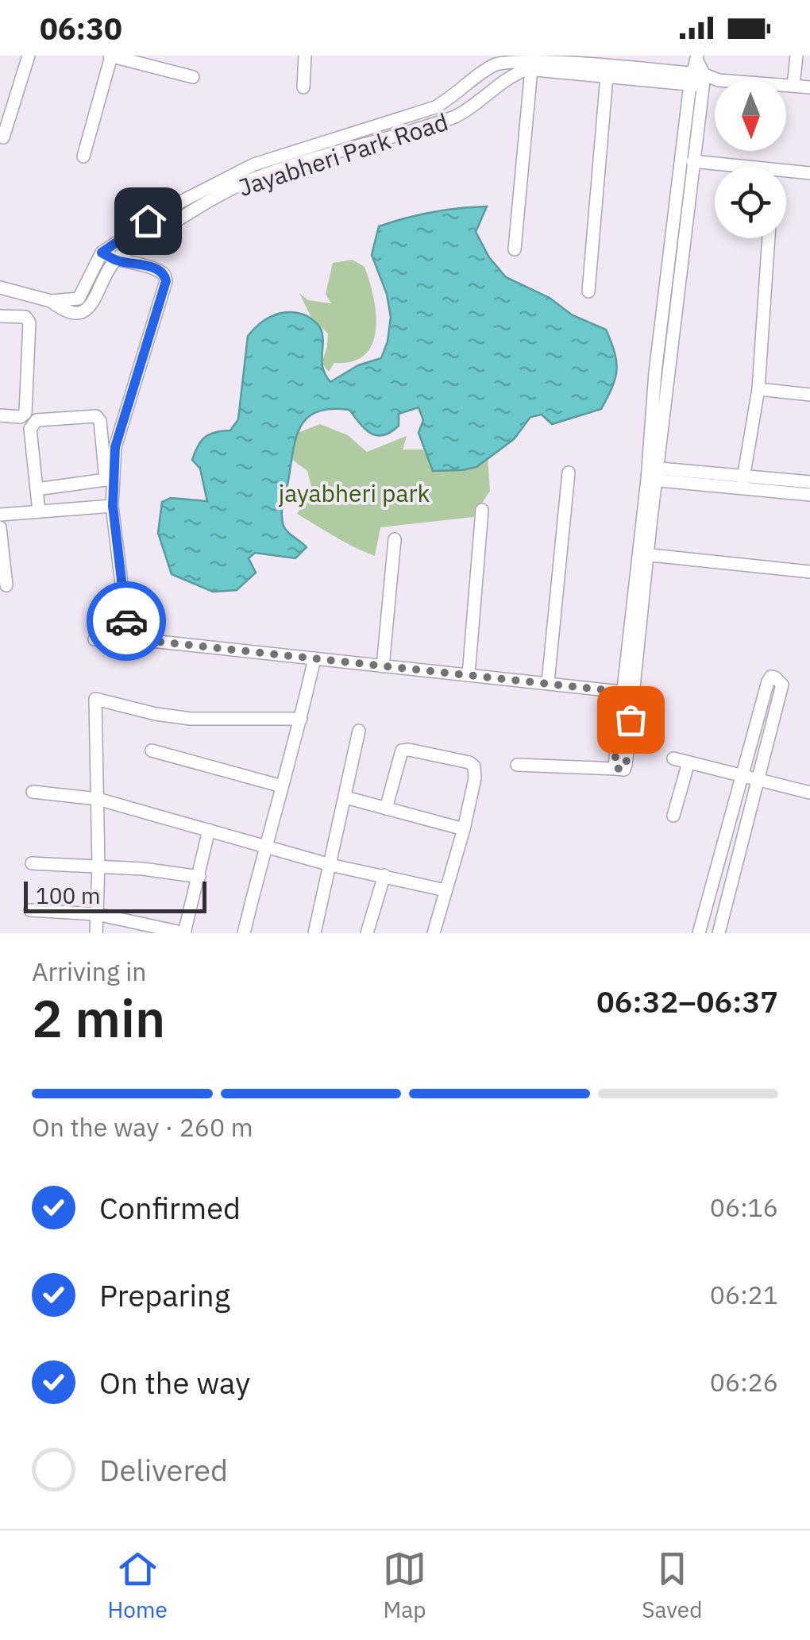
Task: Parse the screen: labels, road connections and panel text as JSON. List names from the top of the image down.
{
  "streets": {
    "street": ["Jayabheri Park Road"]
  },
  "parks": ["jayabheri park"],
  "scale_bar": "100 m",
  "north": "bottom",
  "page": {
    "status": "06:30",
    "scale": "100 m",
    "heading": ["2 min", "Arriving in", "06:32–06:37"],
    "bar": "On the way · 260 m",
    "list": [
      ["Confirmed", "06:16"],
      ["Preparing", "06:21"],
      ["On the way", "06:26"],
      "Delivered"
    ],
    "tabs": ["Home", "Map", "Saved"]
  }
}
